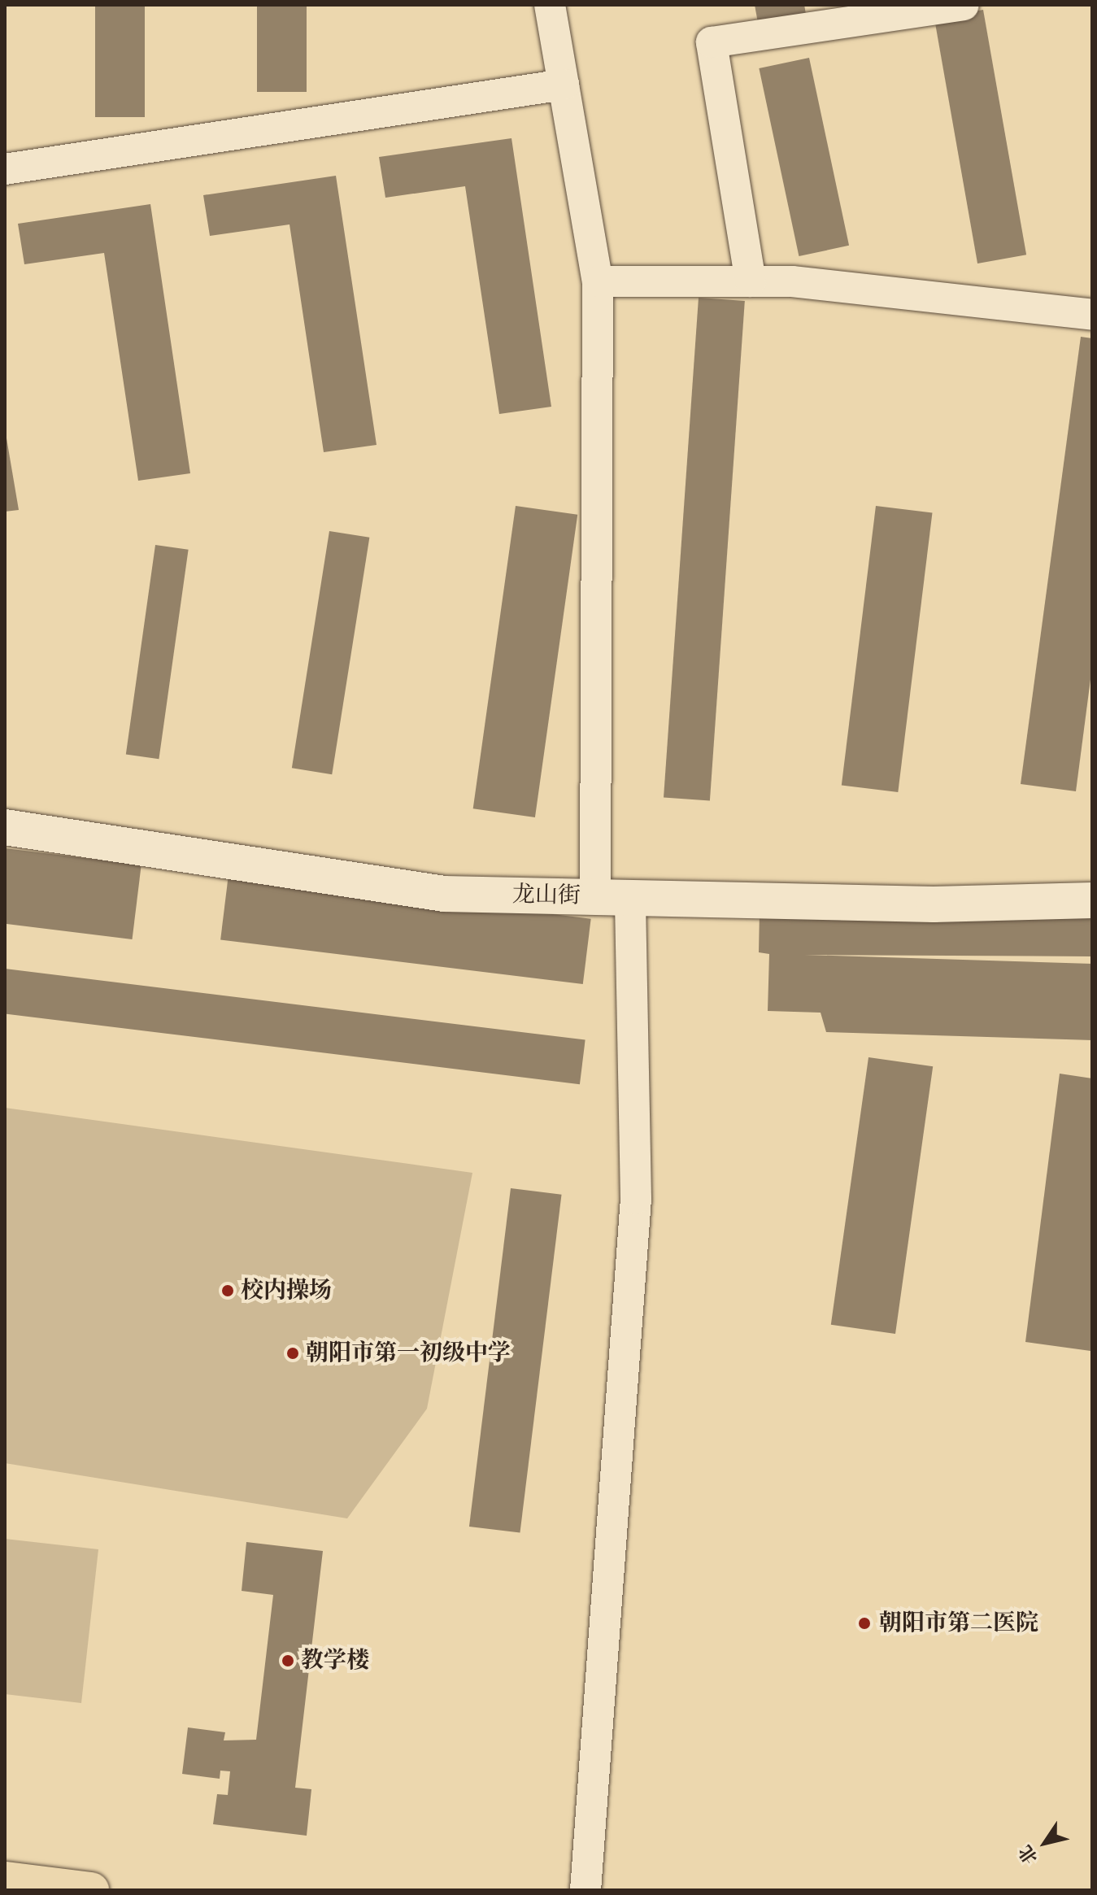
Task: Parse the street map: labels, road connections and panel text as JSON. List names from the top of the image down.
{
  "streets": {
    "street": ["龙山街"]
  },
  "places": [
    "校内操场",
    "朝阳市第一初级中学",
    "朝阳市第二医院",
    "教学楼"
  ],
  "north": "bottom left"
}
